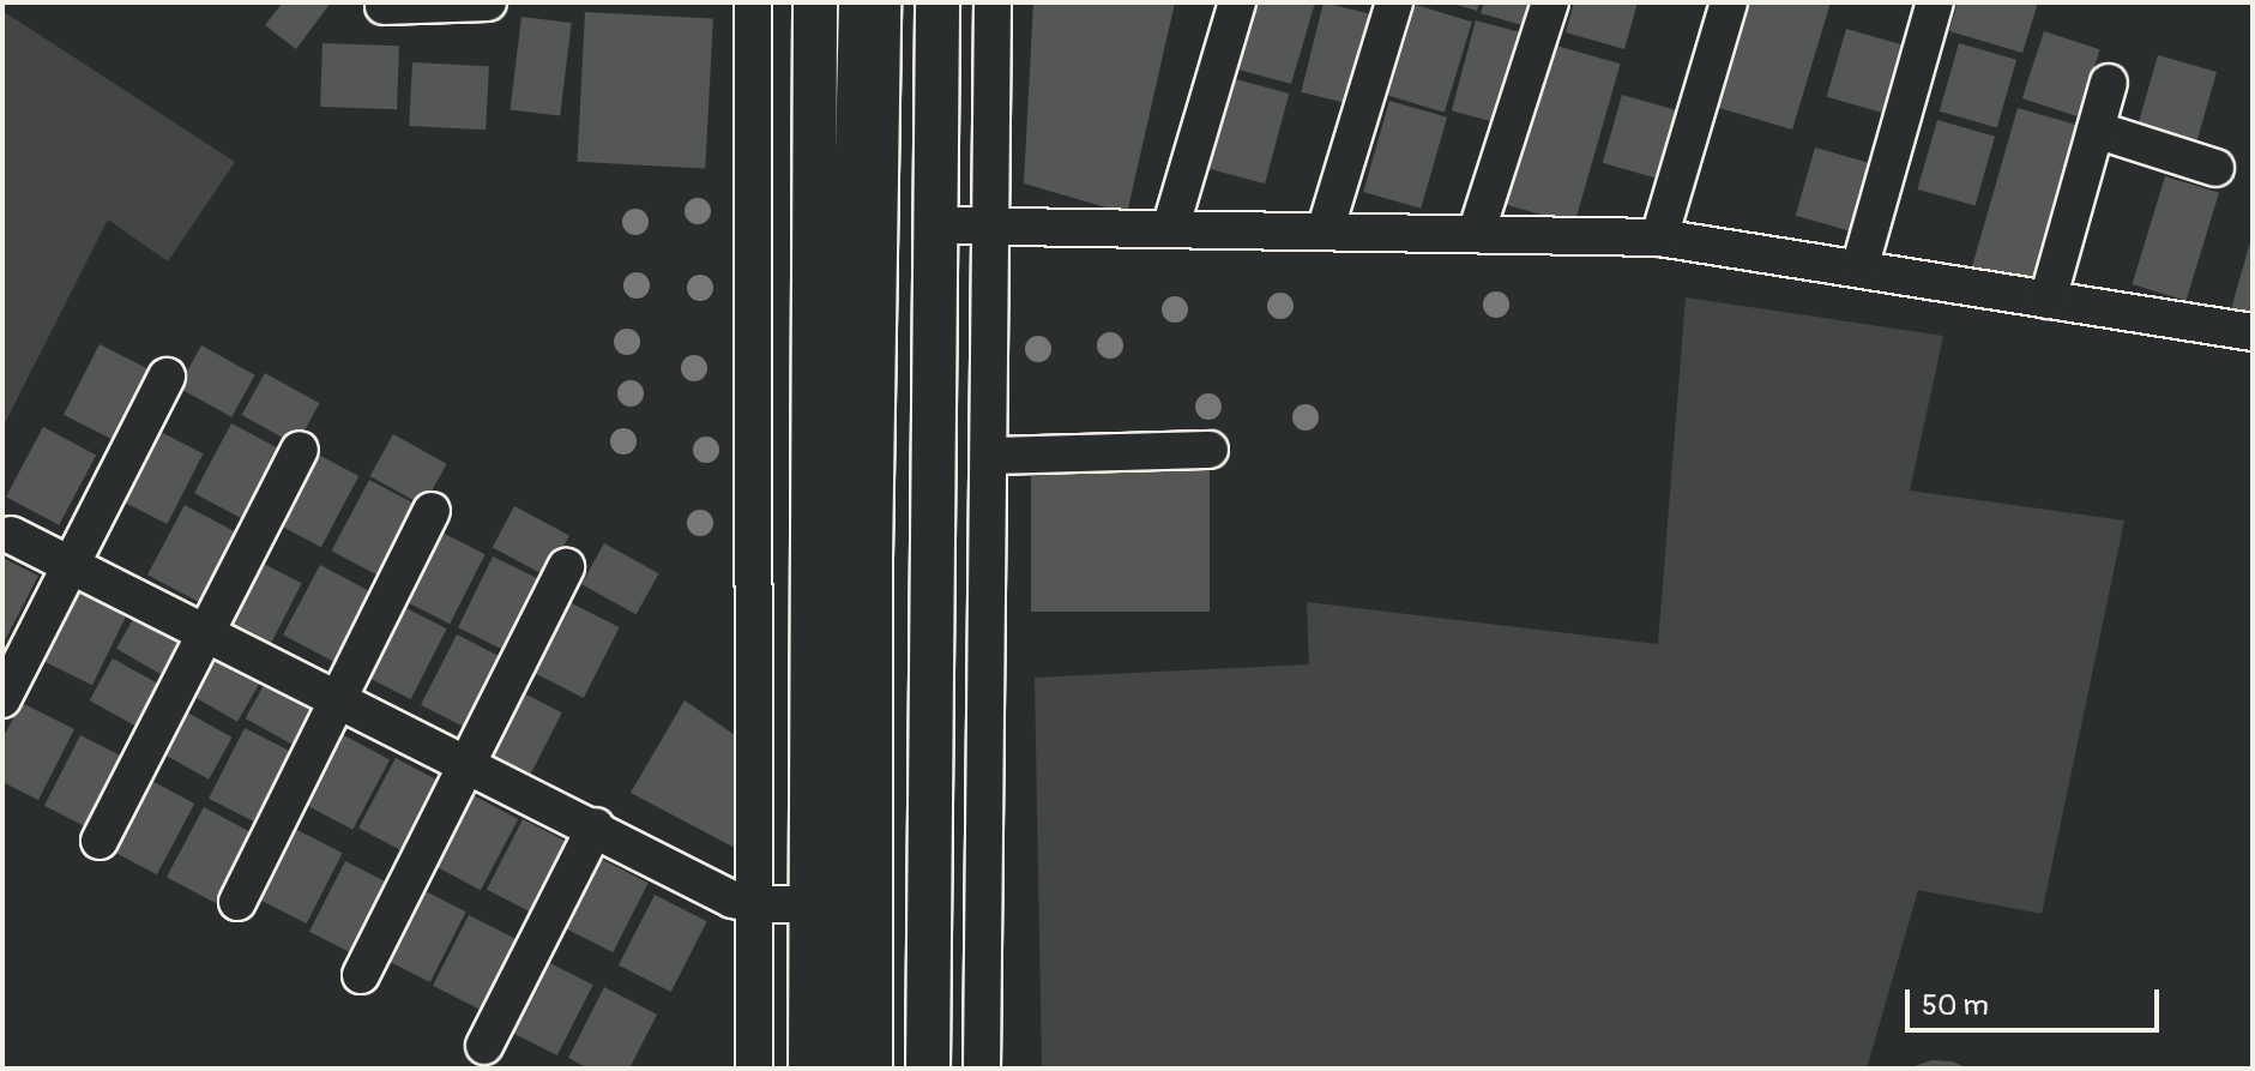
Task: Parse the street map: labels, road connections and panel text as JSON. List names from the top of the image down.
{
  "scale_bar": "50 m"
}
